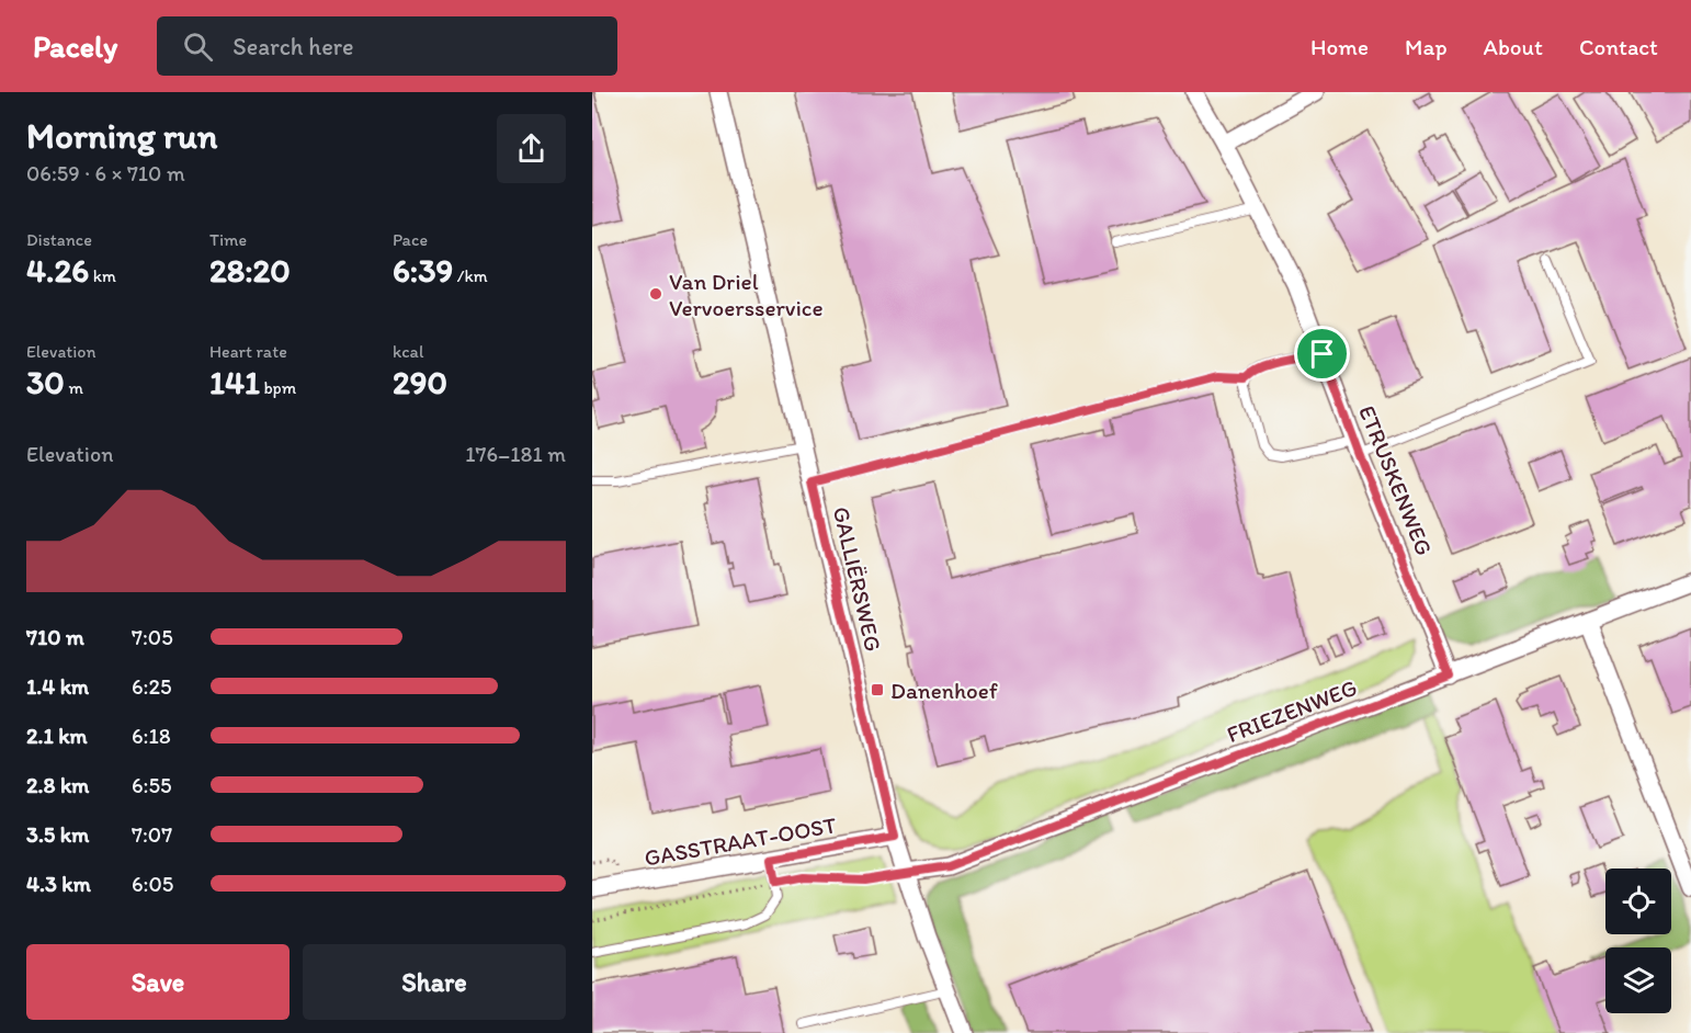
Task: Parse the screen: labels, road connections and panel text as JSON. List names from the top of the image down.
{
  "streets": {
    "street": [
      "ETRUSKENWEG",
      "GALLIËRSWEG",
      "FRIEZENWEG",
      "GASSTRAAT-OOST"
    ]
  },
  "crossings": [
    ["ETRUSKENWEG", "FRIEZENWEG"],
    ["GALLIËRSWEG", "FRIEZENWEG"],
    ["GALLIËRSWEG", "GASSTRAAT-OOST"],
    ["FRIEZENWEG", "GASSTRAAT-OOST"]
  ],
  "places": {
    "other": ["Van Driel Vervoersservice"],
    "transit": ["Danenhoef"]
  },
  "page": {
    "header": "Pacely",
    "search": "Search here",
    "nav": [
      "Home",
      "Map",
      "About",
      "Contact"
    ],
    "heading": ["Morning run", "06:59 · 6 × 710 m"],
    "stats": [
      ["Distance", "4.26 km"],
      ["Time", "28:20"],
      ["Pace", "6:39 /km"],
      ["Elevation", "30 m"],
      ["Heart rate", "141 bpm"],
      ["kcal", "290"]
    ],
    "chart": ["Elevation", "176–181 m"],
    "list": [
      {
        "name": "710 m",
        "note": "7:05"
      },
      {
        "name": "1.4 km",
        "note": "6:25"
      },
      {
        "name": "2.1 km",
        "note": "6:18"
      },
      {
        "name": "2.8 km",
        "note": "6:55"
      },
      {
        "name": "3.5 km",
        "note": "7:07"
      },
      {
        "name": "4.3 km",
        "note": "6:05"
      }
    ],
    "buttons": ["Save", "Share"]
  }
}
